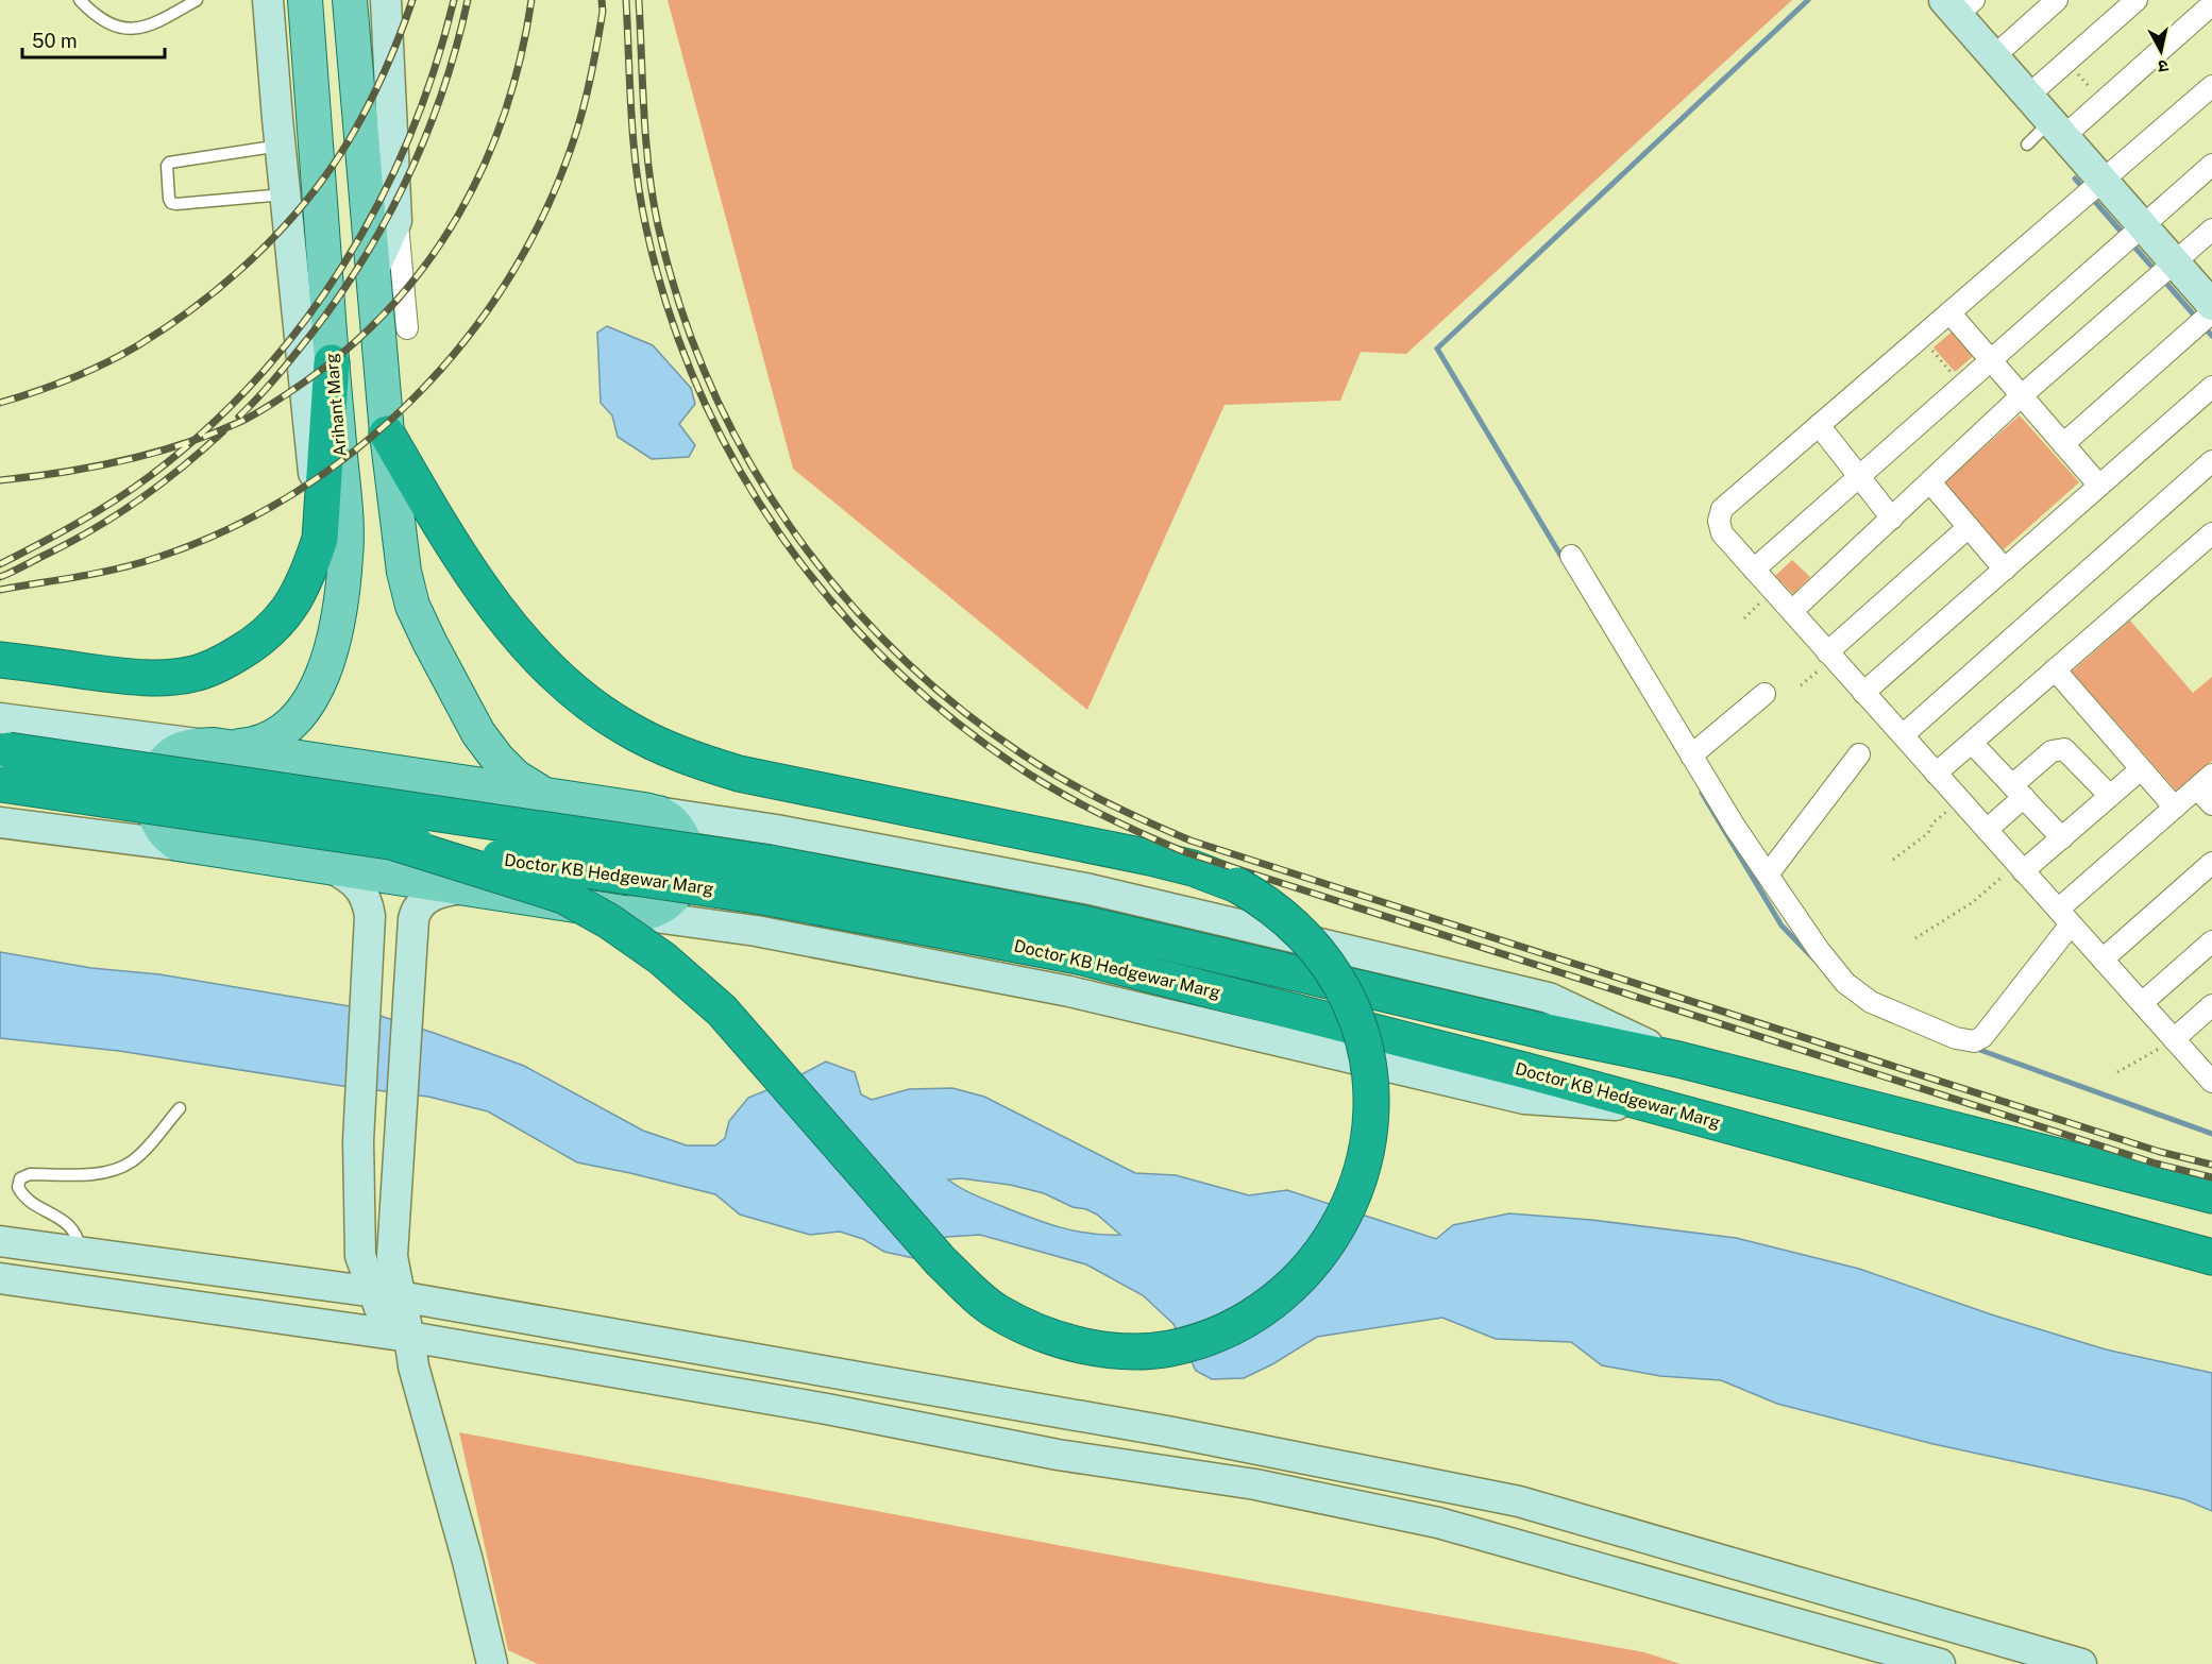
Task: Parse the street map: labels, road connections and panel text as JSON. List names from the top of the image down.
{
  "streets": {
    "highway": ["Doctor KB Hedgewar Marg"],
    "main road": ["Arihant Marg"]
  },
  "scale_bar": "50 m",
  "north": "bottom"
}
